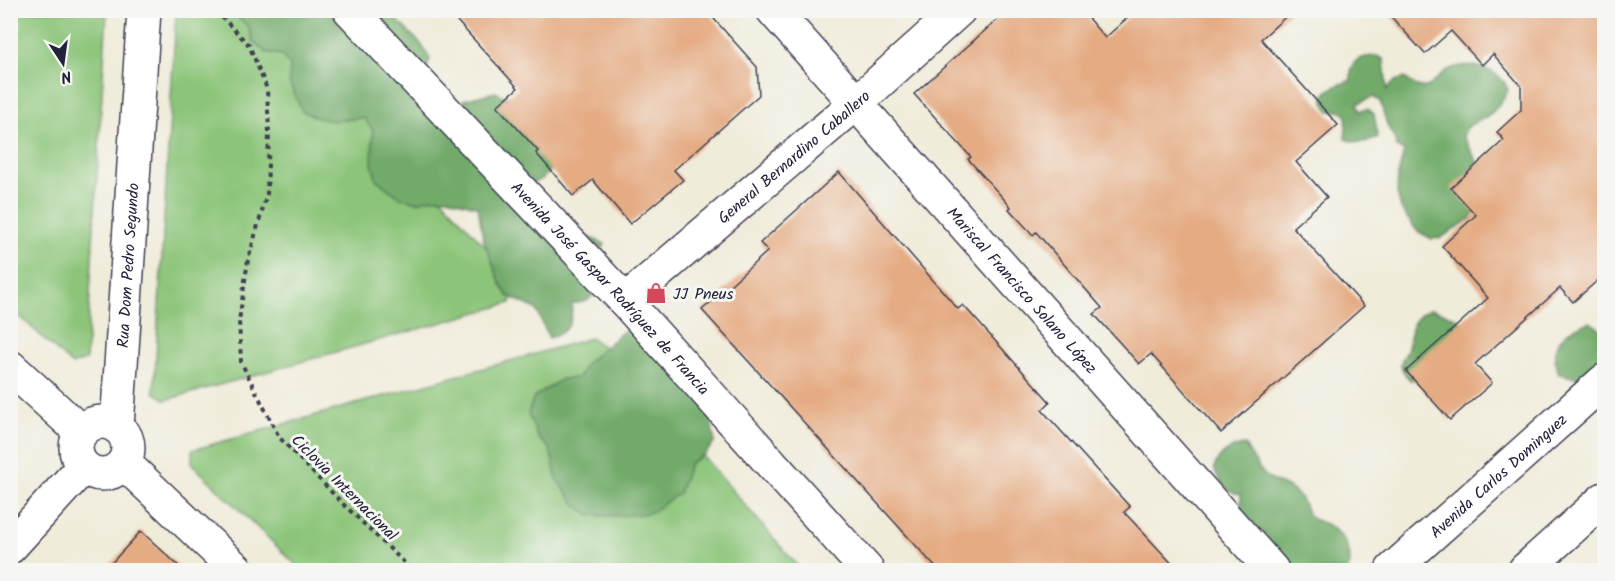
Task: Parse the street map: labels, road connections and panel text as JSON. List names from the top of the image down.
{
  "streets": {
    "street": [
      "General Bernardino Caballero",
      "Rua Dom Pedro Segundo",
      "Avenida José Gaspar Rodríguez de Francia",
      "Mariscal Francisco Solano López",
      "Avenida Carlos Dominguez"
    ],
    "path": ["Ciclovia Internacional"]
  },
  "crossings": [
    ["General Bernardino Caballero", "Avenida José Gaspar Rodríguez de Francia"],
    ["General Bernardino Caballero", "Mariscal Francisco Solano López"]
  ],
  "places": {
    "shop": ["JJ Pneus"]
  },
  "north": "bottom"
}
